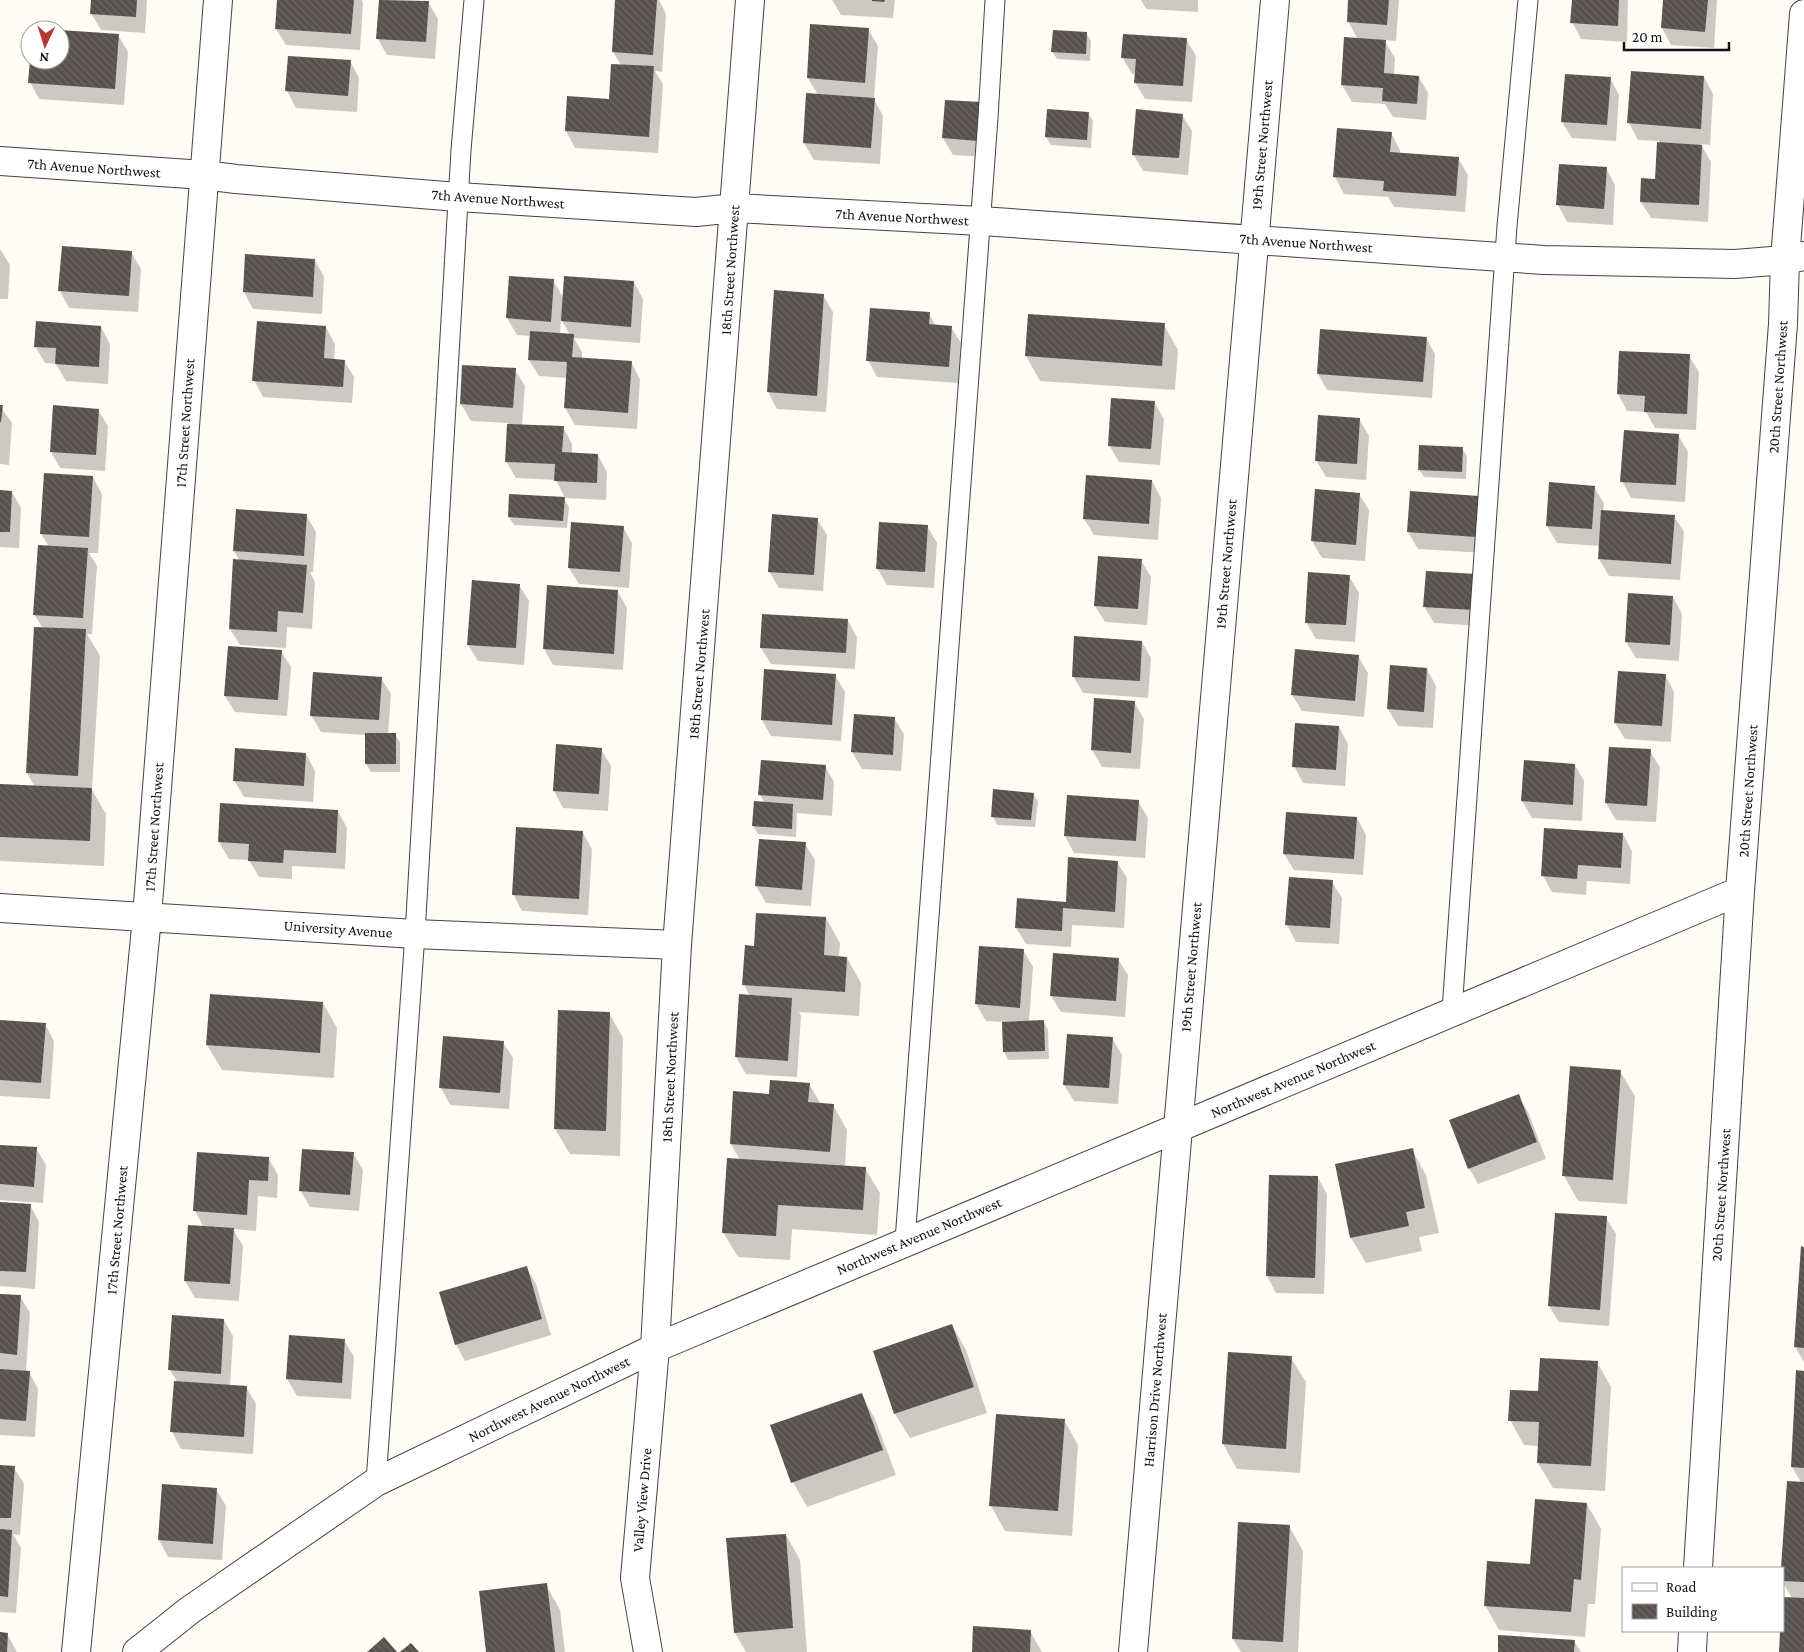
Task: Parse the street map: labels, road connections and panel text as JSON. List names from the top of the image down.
{
  "streets": {
    "street": [
      "19th Street Northwest",
      "7th Avenue Northwest",
      "18th Street Northwest",
      "20th Street Northwest",
      "17th Street Northwest",
      "University Avenue",
      "Northwest Avenue Northwest",
      "Harrison Drive Northwest",
      "Valley View Drive"
    ]
  },
  "crossings": [
    ["19th Street Northwest", "7th Avenue Northwest"],
    ["19th Street Northwest", "Northwest Avenue Northwest"],
    ["19th Street Northwest", "Harrison Drive Northwest"],
    ["7th Avenue Northwest", "18th Street Northwest"],
    ["7th Avenue Northwest", "20th Street Northwest"],
    ["7th Avenue Northwest", "17th Street Northwest"],
    ["18th Street Northwest", "University Avenue"],
    ["18th Street Northwest", "Northwest Avenue Northwest"],
    ["18th Street Northwest", "Valley View Drive"],
    ["20th Street Northwest", "Northwest Avenue Northwest"],
    ["17th Street Northwest", "University Avenue"],
    ["Northwest Avenue Northwest", "Harrison Drive Northwest"],
    ["Northwest Avenue Northwest", "Valley View Drive"]
  ],
  "legend": ["Road", "Building"],
  "scale_bar": "20 m",
  "north": "bottom"
}
